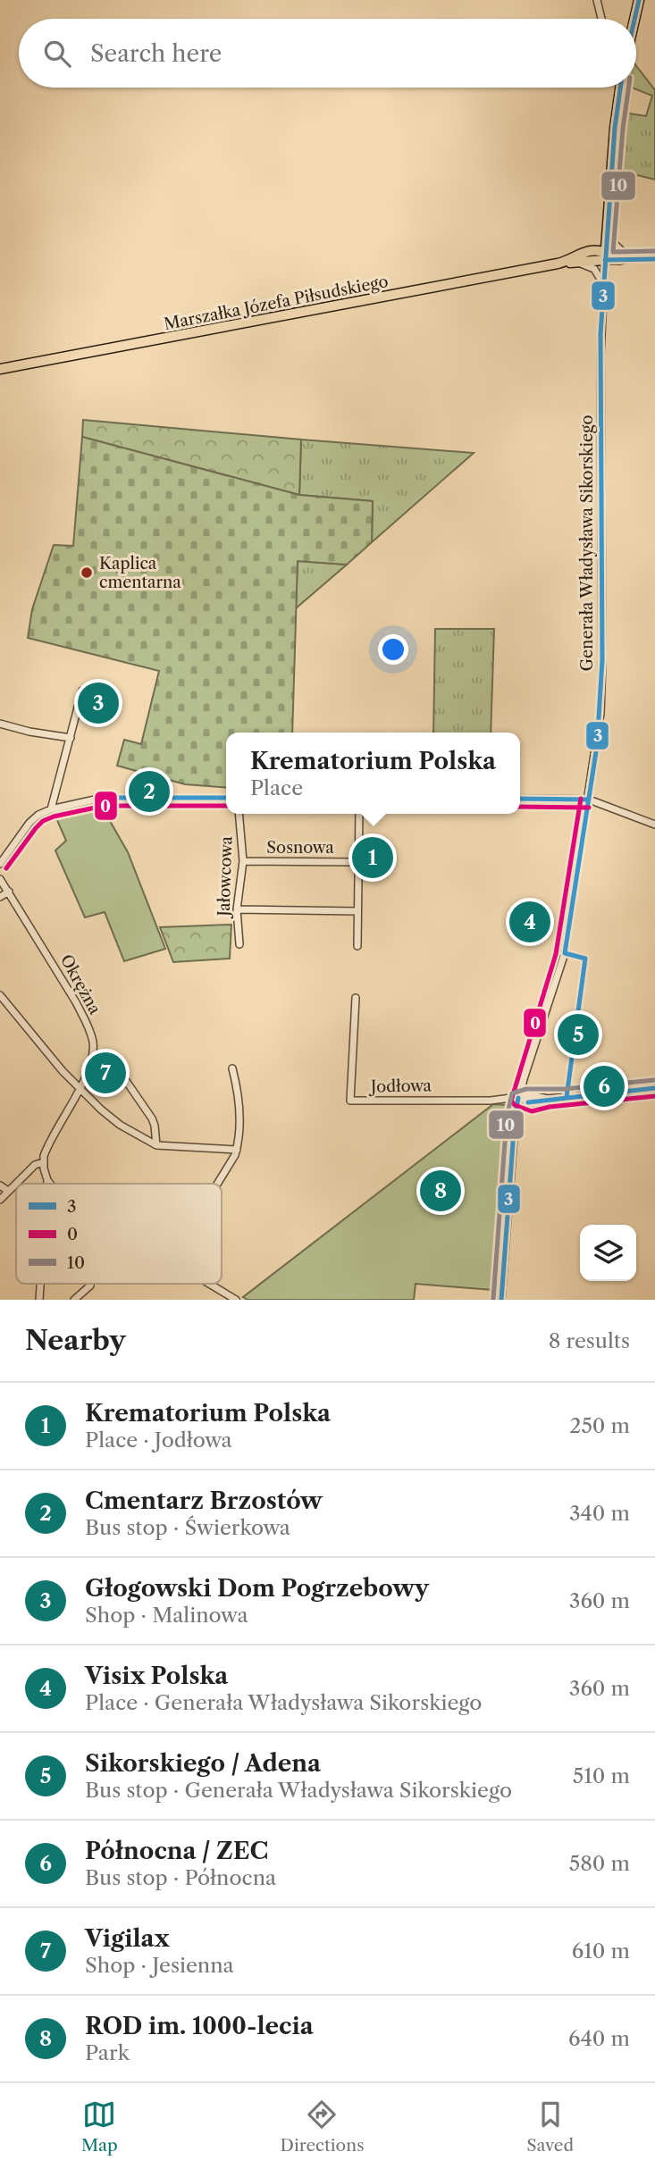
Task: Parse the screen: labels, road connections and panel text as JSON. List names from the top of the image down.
{
  "streets": {
    "main road": ["Marszałka Józefa Piłsudskiego", "Generała Władysława Sikorskiego"],
    "street": [
      "Sosnowa",
      "Jałowcowa",
      "Okrężna",
      "Jodłowa"
    ]
  },
  "crossings": [
    ["Marszałka Józefa Piłsudskiego", "Generała Władysława Sikorskiego"],
    ["Generała Władysława Sikorskiego", "Jodłowa"],
    ["Sosnowa", "Jałowcowa"]
  ],
  "places": ["Kaplica cmentarna"],
  "lines": ["transit line 3", "transit line 10", "transit line 0"],
  "legend": ["3", "0", "10"],
  "page": {
    "search": "Search here",
    "pins": [
      "3",
      "2",
      "1",
      "4",
      "5",
      "7",
      "6",
      "8"
    ],
    "popup": ["Krematorium Polska", "Place"],
    "heading": ["Nearby", "8 results"],
    "list": [
      {
        "mark": "1",
        "name": "Krematorium Polska",
        "note": "Place · Jodłowa",
        "value": "250 m"
      },
      {
        "mark": "2",
        "name": "Cmentarz Brzostów",
        "note": "Bus stop · Świerkowa",
        "value": "340 m"
      },
      {
        "mark": "3",
        "name": "Głogowski Dom Pogrzebowy",
        "note": "Shop · Malinowa",
        "value": "360 m"
      },
      {
        "mark": "4",
        "name": "Visix Polska",
        "note": "Place · Generała Władysława Sikorskiego",
        "value": "360 m"
      },
      {
        "mark": "5",
        "name": "Sikorskiego / Adena",
        "note": "Bus stop · Generała Władysława Sikorskiego",
        "value": "510 m"
      },
      {
        "mark": "6",
        "name": "Północna / ZEC",
        "note": "Bus stop · Północna",
        "value": "580 m"
      },
      {
        "mark": "7",
        "name": "Vigilax",
        "note": "Shop · Jesienna",
        "value": "610 m"
      },
      {
        "mark": "8",
        "name": "ROD im. 1000-lecia",
        "note": "Park",
        "value": "640 m"
      }
    ],
    "nav": ["Map", "Directions", "Saved"]
  }
}
